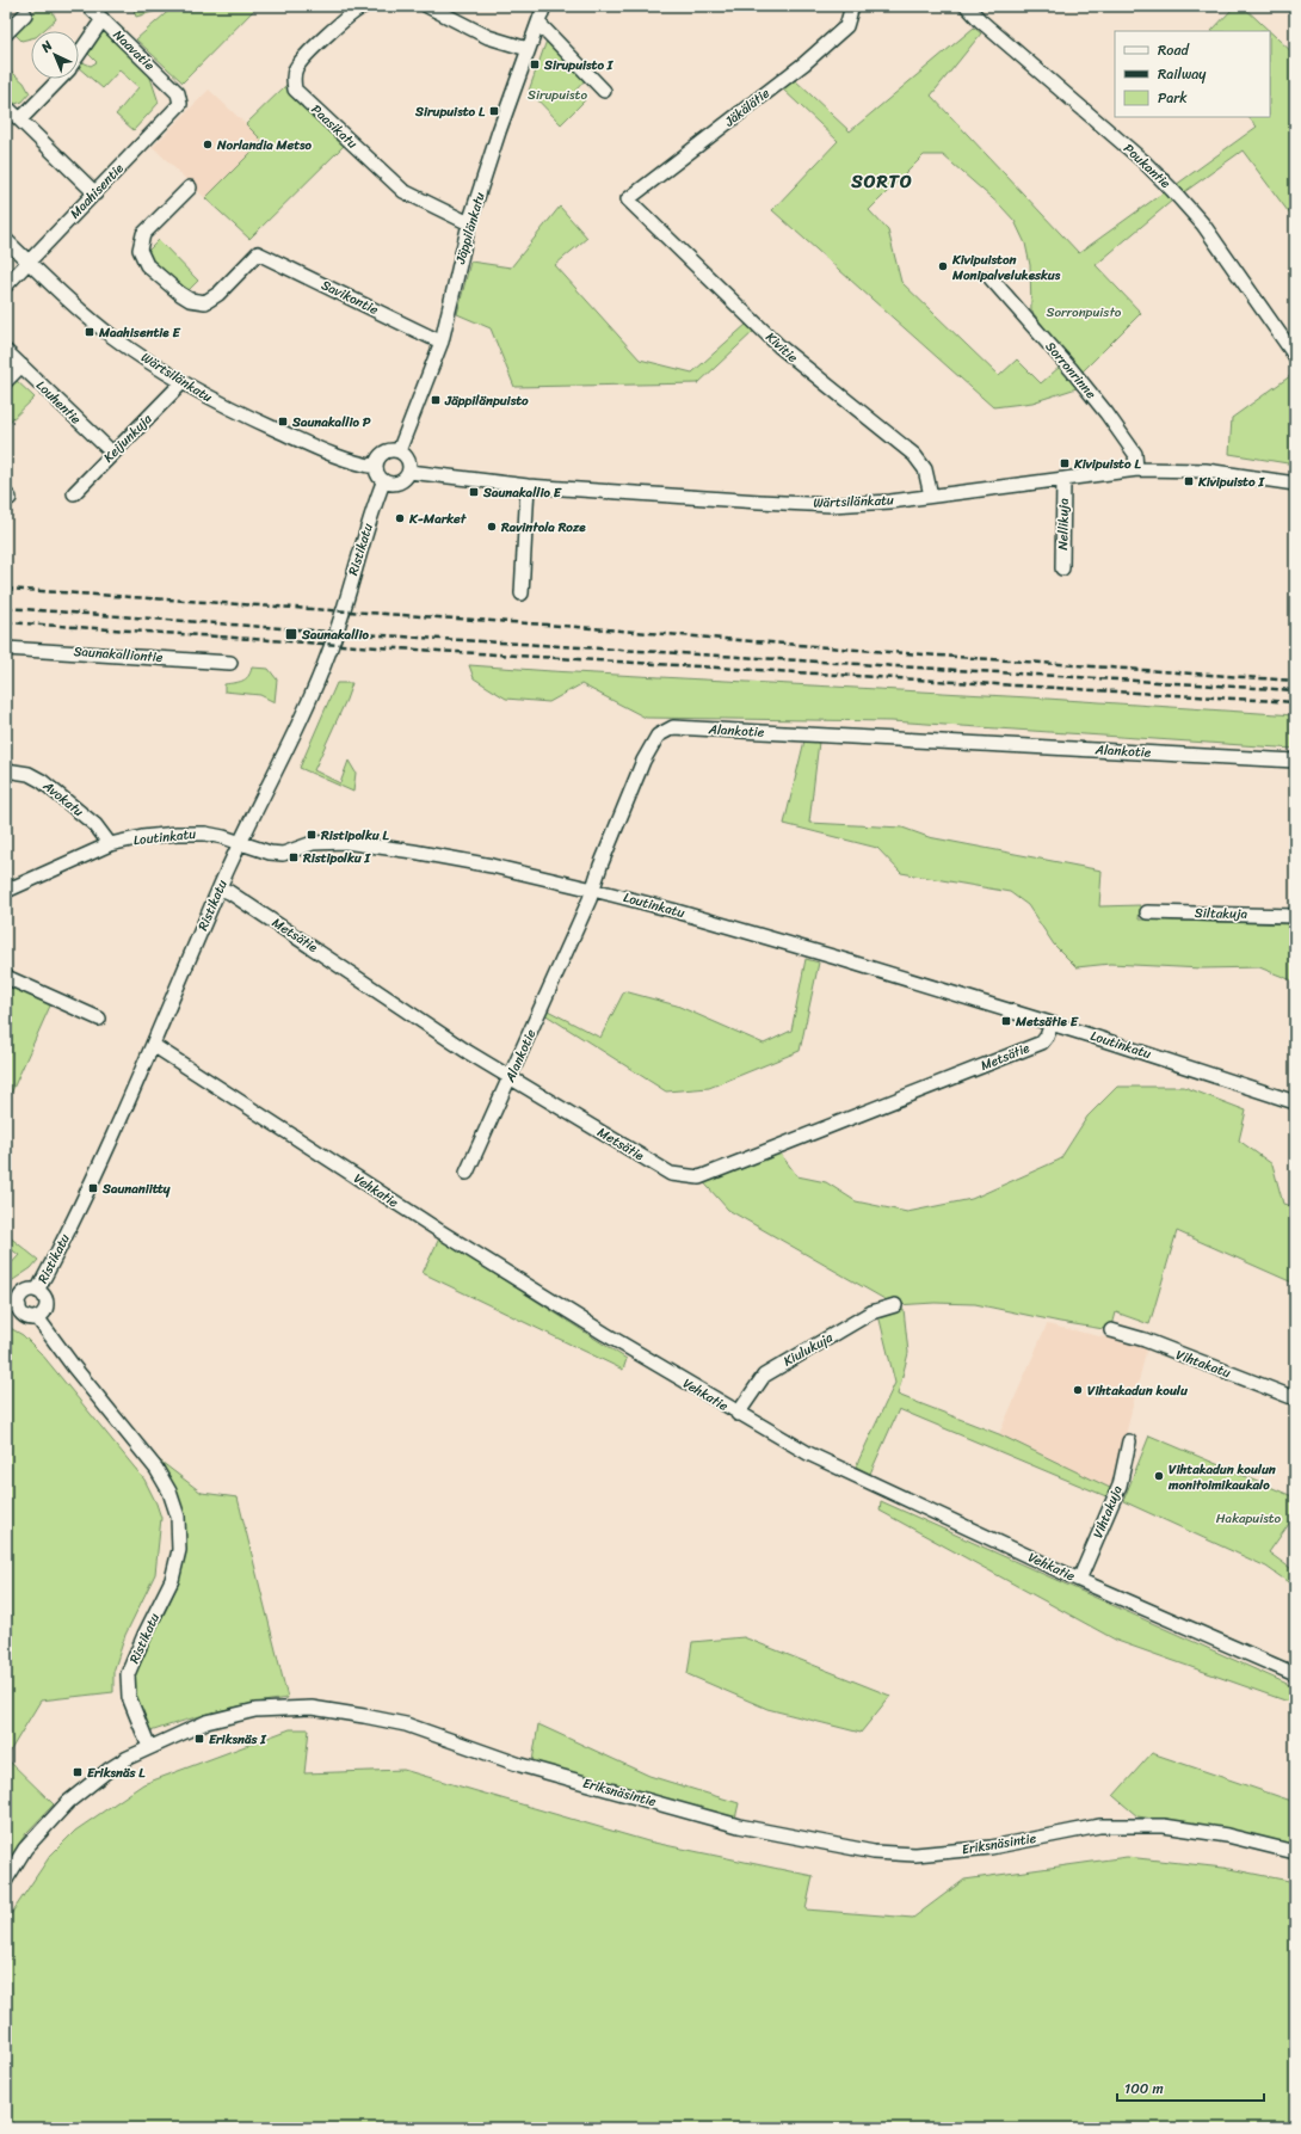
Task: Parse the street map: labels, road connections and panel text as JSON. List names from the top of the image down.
{
  "streets": {
    "street": [
      "Naavatie",
      "Jäkälätie",
      "Paasikatu",
      "Poukantie",
      "Maahisentie",
      "Jäppilänkatu",
      "Savikontie",
      "Kivitie",
      "Sorronrinne",
      "Wärtsilänkatu",
      "Louhentie",
      "Keijunkuja",
      "Nellikuja",
      "Ristikatu",
      "Saunakalliontie",
      "Alankotie",
      "Avokatu",
      "Loutinkatu",
      "Siltakuja",
      "Metsätie",
      "Vehkatie",
      "Kiulukuja",
      "Vihtakatu",
      "Vihtakuja",
      "Eriksnäsintie"
    ]
  },
  "crossings": [
    ["Naavatie", "Maahisentie"],
    ["Jäkälätie", "Kivitie"],
    ["Paasikatu", "Jäppilänkatu"],
    ["Maahisentie", "Wärtsilänkatu"],
    ["Jäppilänkatu", "Savikontie"],
    ["Jäppilänkatu", "Wärtsilänkatu"],
    ["Jäppilänkatu", "Ristikatu"],
    ["Kivitie", "Wärtsilänkatu"],
    ["Sorronrinne", "Wärtsilänkatu"],
    ["Wärtsilänkatu", "Keijunkuja"],
    ["Wärtsilänkatu", "Nellikuja"],
    ["Wärtsilänkatu", "Ristikatu"],
    ["Louhentie", "Keijunkuja"],
    ["Ristikatu", "Loutinkatu"],
    ["Ristikatu", "Metsätie"],
    ["Ristikatu", "Vehkatie"],
    ["Ristikatu", "Eriksnäsintie"],
    ["Alankotie", "Loutinkatu"],
    ["Alankotie", "Metsätie"],
    ["Avokatu", "Loutinkatu"],
    ["Loutinkatu", "Metsätie"],
    ["Vehkatie", "Kiulukuja"],
    ["Vehkatie", "Vihtakuja"]
  ],
  "districts": ["SORTO"],
  "parks": ["Sirupuisto", "Sorronpuisto", "Hakapuisto"],
  "places": {
    "transit": [
      "Sirupuisto I",
      "Sirupuisto L",
      "Maahisentie E",
      "Jäppilänpuisto",
      "Saunakallio P",
      "Kivipuisto L",
      "Kivipuisto I",
      "Saunakallio E",
      "Saunakallio",
      "Ristipolku L",
      "Ristipolku I",
      "Metsätie E",
      "Saunaniitty",
      "Eriksnäs I",
      "Eriksnäs L"
    ],
    "other": [
      "Norlandia Metso",
      "Kivipuiston Monipalvelukeskus",
      "K-Market",
      "Ravintola Roze",
      "Vihtakadun koulu",
      "Vihtakadun koulun monitoimikaukalo"
    ]
  },
  "legend": ["Road", "Railway", "Park"],
  "scale_bar": "100 m",
  "north": "top left"
}
